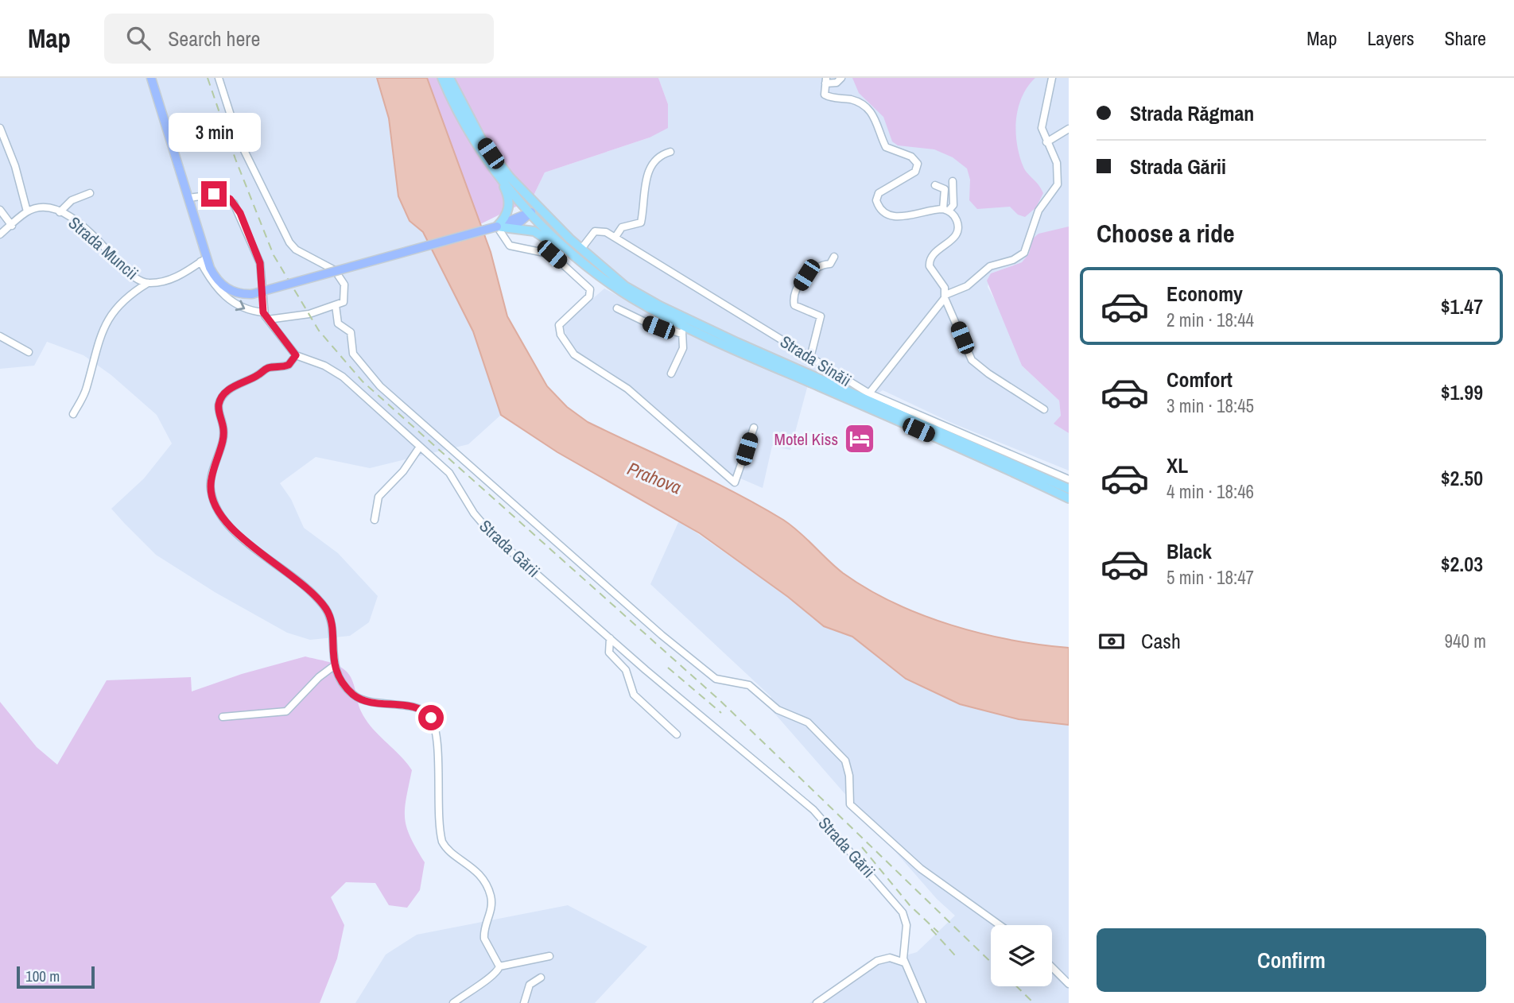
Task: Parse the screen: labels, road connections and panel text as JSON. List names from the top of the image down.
{
  "streets": {
    "street": ["Strada Muncii", "Strada Sinăii", "Strada Gării"]
  },
  "water": ["Prahova"],
  "places": {
    "hotel": ["Motel Kiss"]
  },
  "scale_bar": "100 m",
  "page": {
    "header": "Map",
    "search": "Search here",
    "nav": ["Map", "Layers", "Share"],
    "banner": ["Strada Răgman", "Strada Gării"],
    "bubble": "3 min",
    "heading": "Choose a ride",
    "list": [
      {
        "name": "Economy",
        "note": "2 min · 18:44",
        "value": "$1.47"
      },
      {
        "name": "Comfort",
        "note": "3 min · 18:45",
        "value": "$1.99"
      },
      {
        "name": "XL",
        "note": "4 min · 18:46",
        "value": "$2.50"
      },
      {
        "name": "Black",
        "note": "5 min · 18:47",
        "value": "$2.03"
      }
    ],
    "pay": ["Cash", "940 m"],
    "buttons": "Confirm",
    "scale": "100 m"
  }
}
